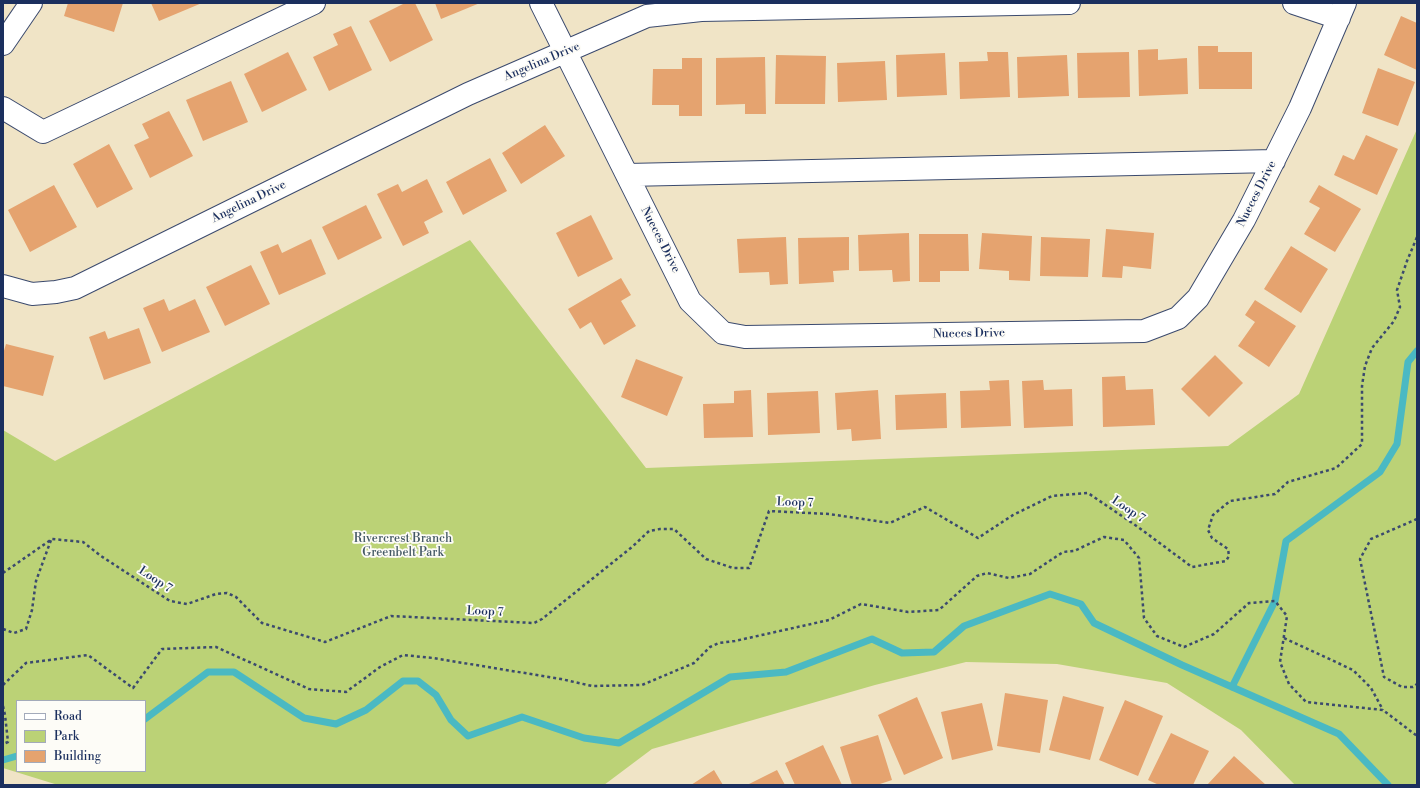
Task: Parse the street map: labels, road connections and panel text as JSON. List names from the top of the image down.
{
  "streets": {
    "street": ["Angelina Drive", "Nueces Drive"],
    "path": ["Loop 7"]
  },
  "crossings": [
    ["Angelina Drive", "Nueces Drive"]
  ],
  "parks": ["Rivercrest Branch Greenbelt Park"],
  "legend": ["Road", "Park", "Building"]
}
